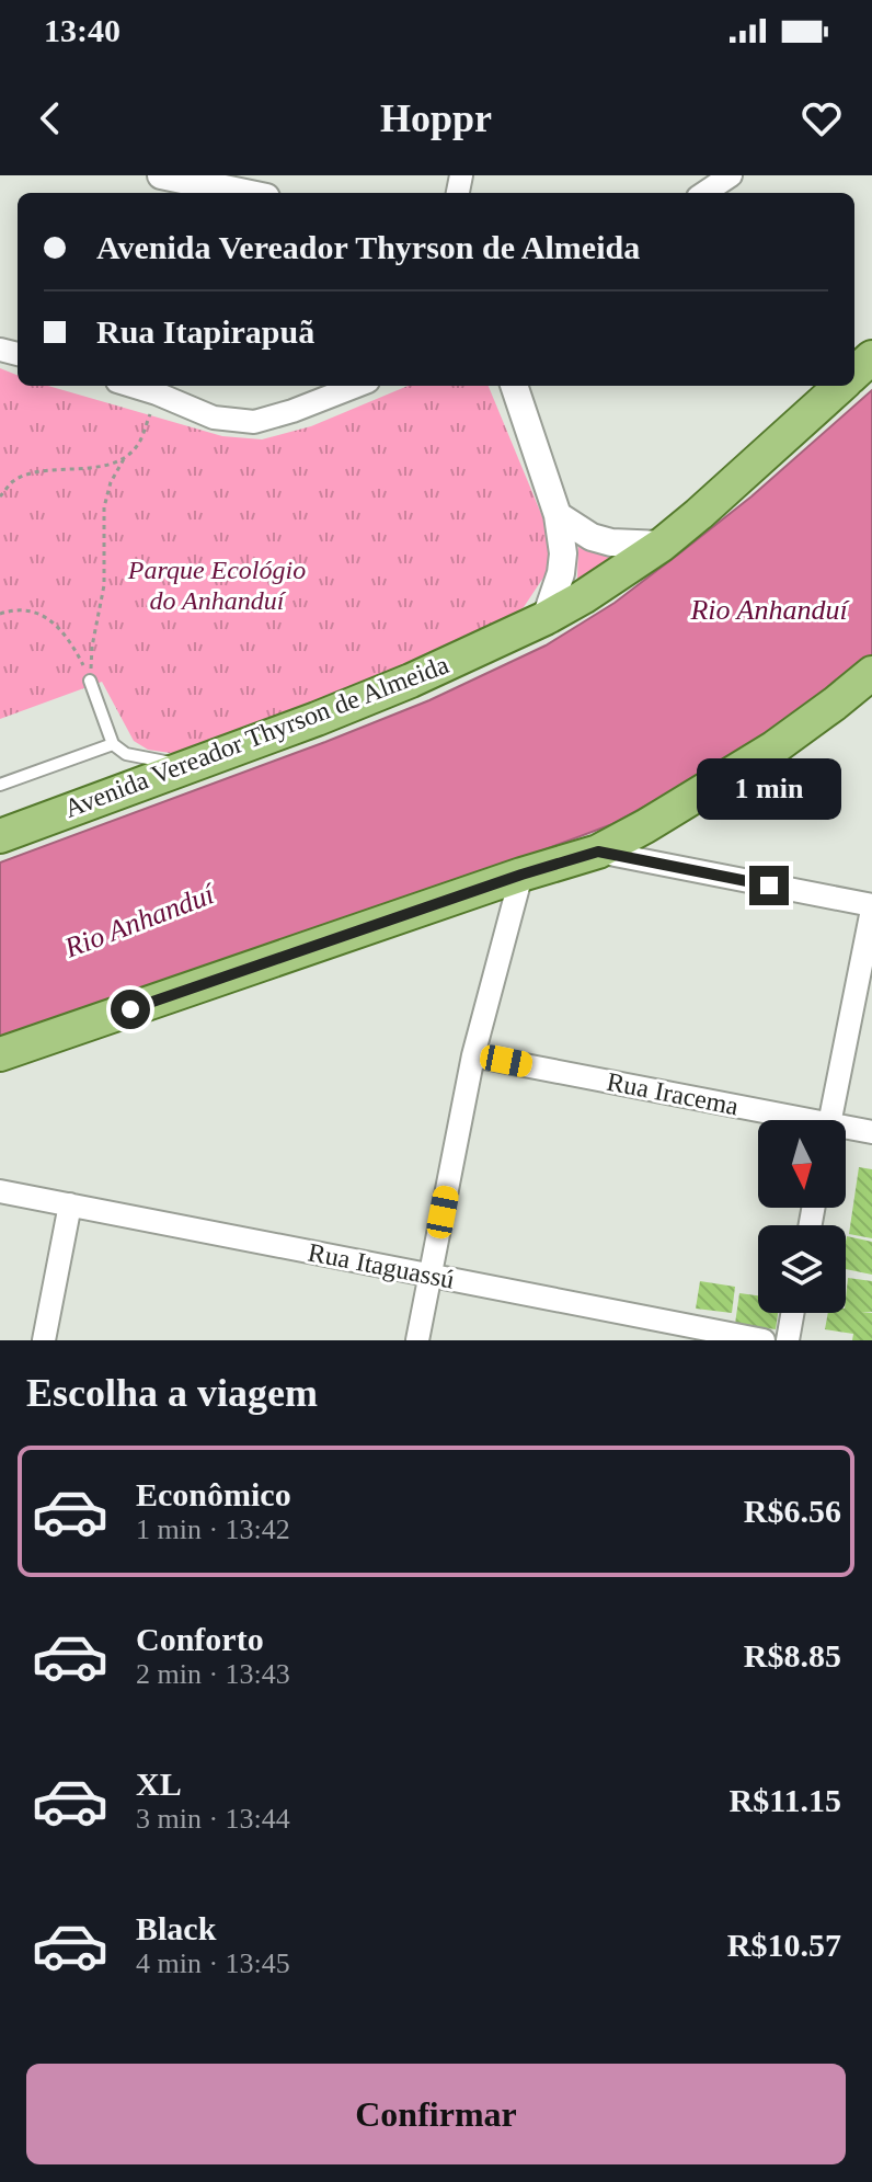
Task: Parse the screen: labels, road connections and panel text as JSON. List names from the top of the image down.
{
  "streets": {
    "main road": ["Avenida Vereador Thyrson de Almeida"],
    "street": ["Rua Iracema", "Rua Itaguassú"]
  },
  "water": ["Rio Anhanduí"],
  "parks": ["Parque Ecológio do Anhanduí"],
  "north": "bottom",
  "page": {
    "status": "13:40",
    "header": "Hoppr",
    "banner": ["Avenida Vereador Thyrson de Almeida", "Rua Itapirapuã"],
    "bubble": "1 min",
    "heading": "Escolha a viagem",
    "list": [
      {
        "name": "Econômico",
        "note": "1 min · 13:42",
        "value": "R$6.56"
      },
      {
        "name": "Conforto",
        "note": "2 min · 13:43",
        "value": "R$8.85"
      },
      {
        "name": "XL",
        "note": "3 min · 13:44",
        "value": "R$11.15"
      },
      {
        "name": "Black",
        "note": "4 min · 13:45",
        "value": "R$10.57"
      }
    ],
    "buttons": "Confirmar"
  }
}
